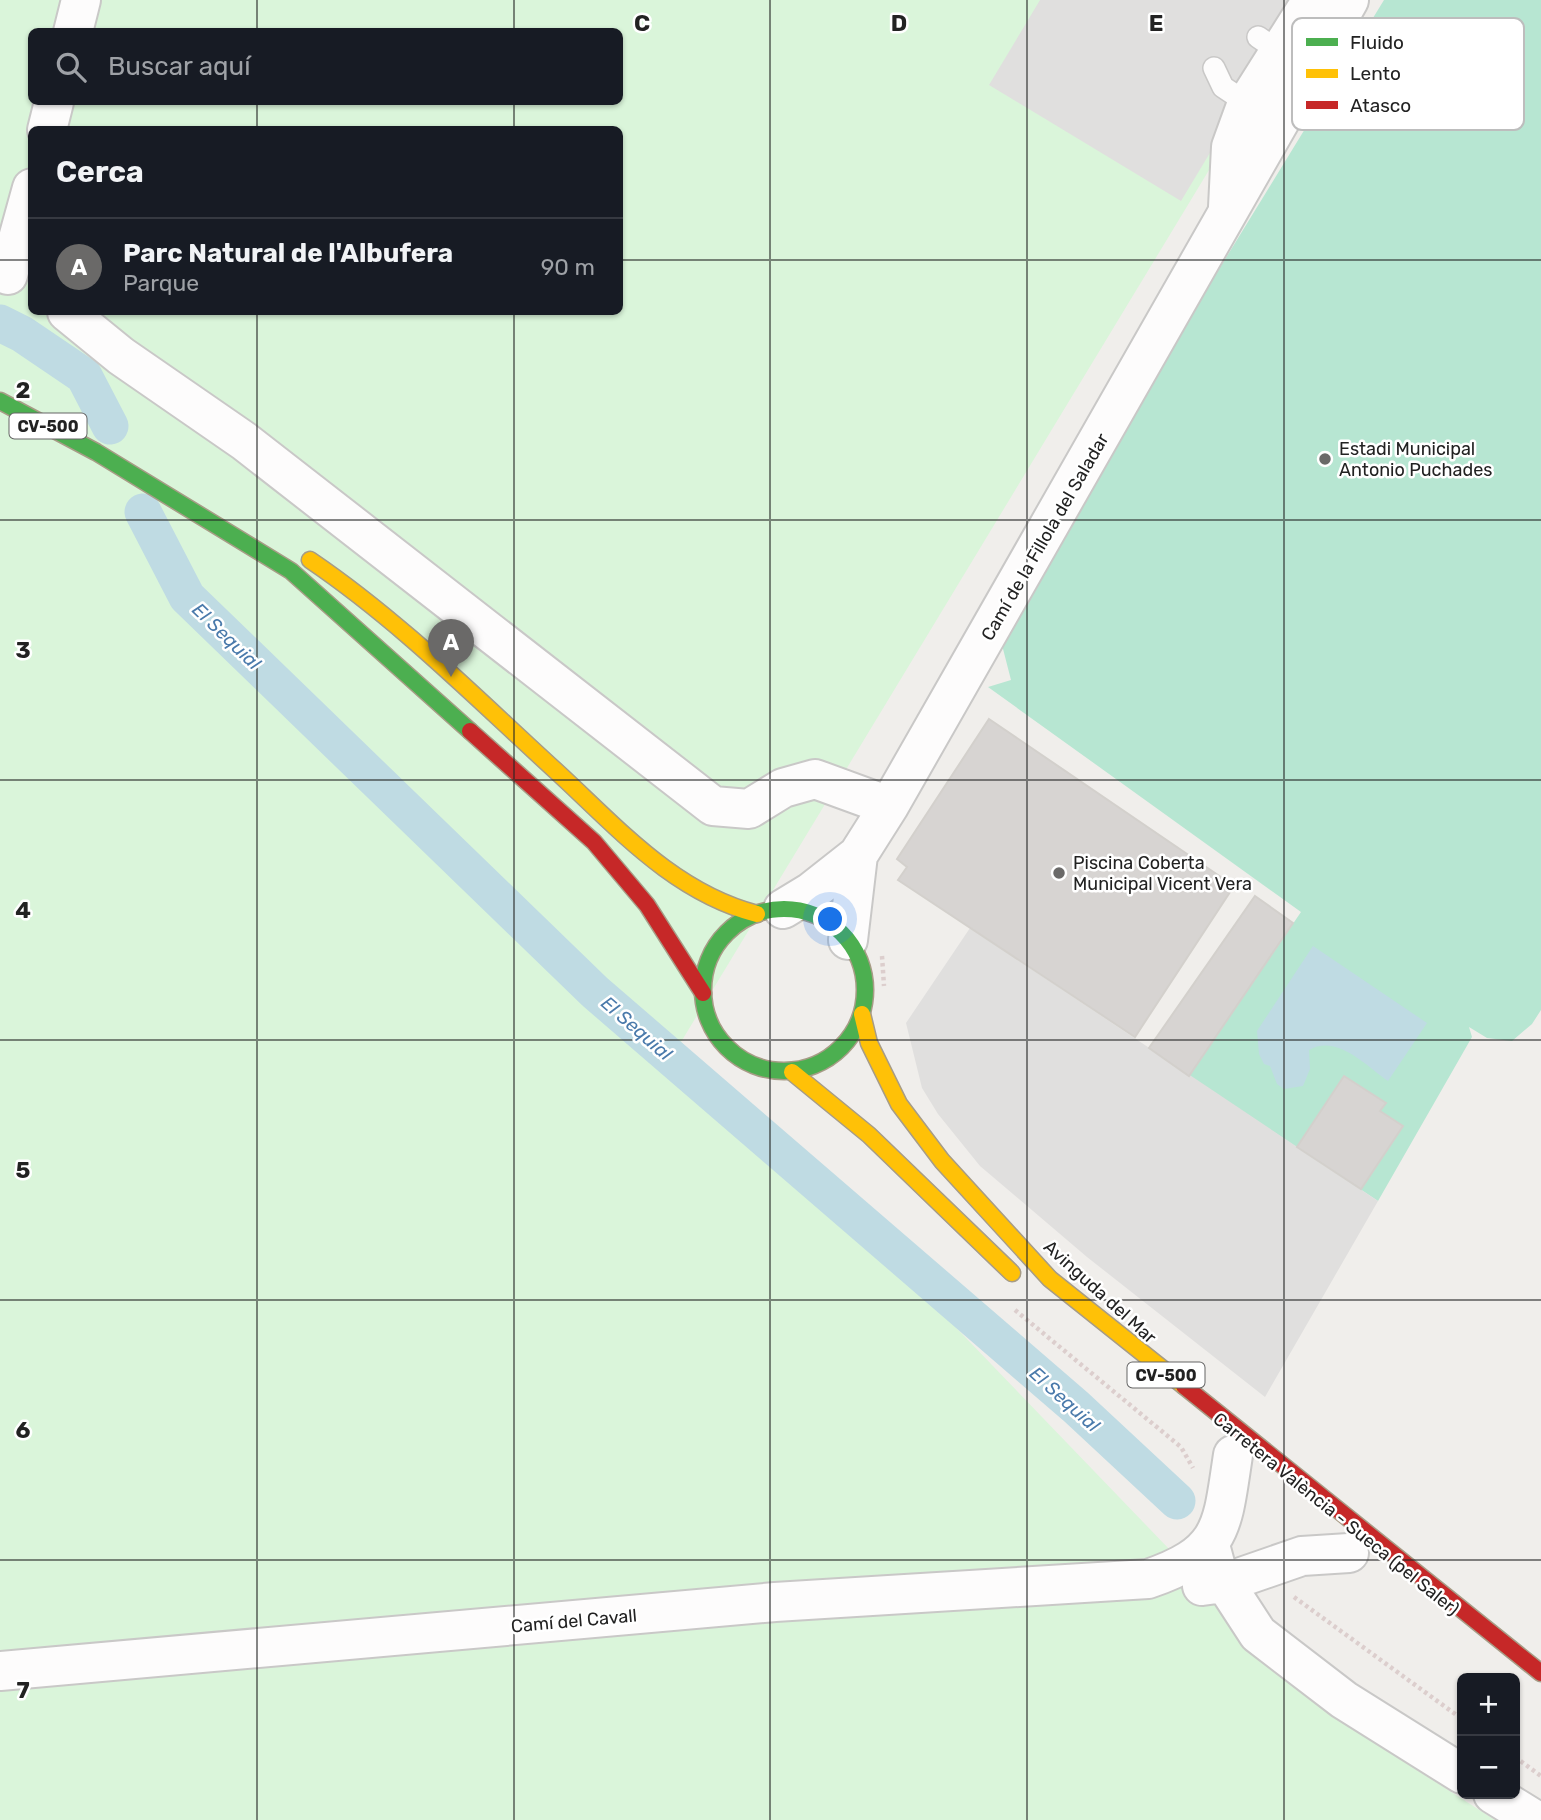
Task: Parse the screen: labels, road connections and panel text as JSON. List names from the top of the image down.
{
  "streets": {
    "main road": ["CV-500", "Avinguda del Mar"],
    "street": ["Camí de la Fillola del Saladar", "Camí del Cavall"]
  },
  "crossings": [
    ["CV-500", "Camí de la Fillola del Saladar"],
    ["CV-500", "Avinguda del Mar"],
    ["Camí de la Fillola del Saladar", "Avinguda del Mar"]
  ],
  "water": ["El Sequial"],
  "places": ["Estadi Municipal Antonio Puchades", "Piscina Coberta Municipal Vicent Vera"],
  "legend": ["Fluido", "Lento", "Atasco"],
  "page": {
    "search": "Buscar aquí",
    "heading": "Cerca",
    "list": [
      {
        "mark": "A",
        "name": "Parc Natural de l'Albufera",
        "note": "Parque",
        "value": "90 m"
      }
    ],
    "pins": "A",
    "map_buttons": ["+", "−"]
  },
  "grid": {
    "columns": ["C", "D", "E"],
    "rows": [
      "2",
      "3",
      "4",
      "5",
      "6",
      "7"
    ]
  }
}
